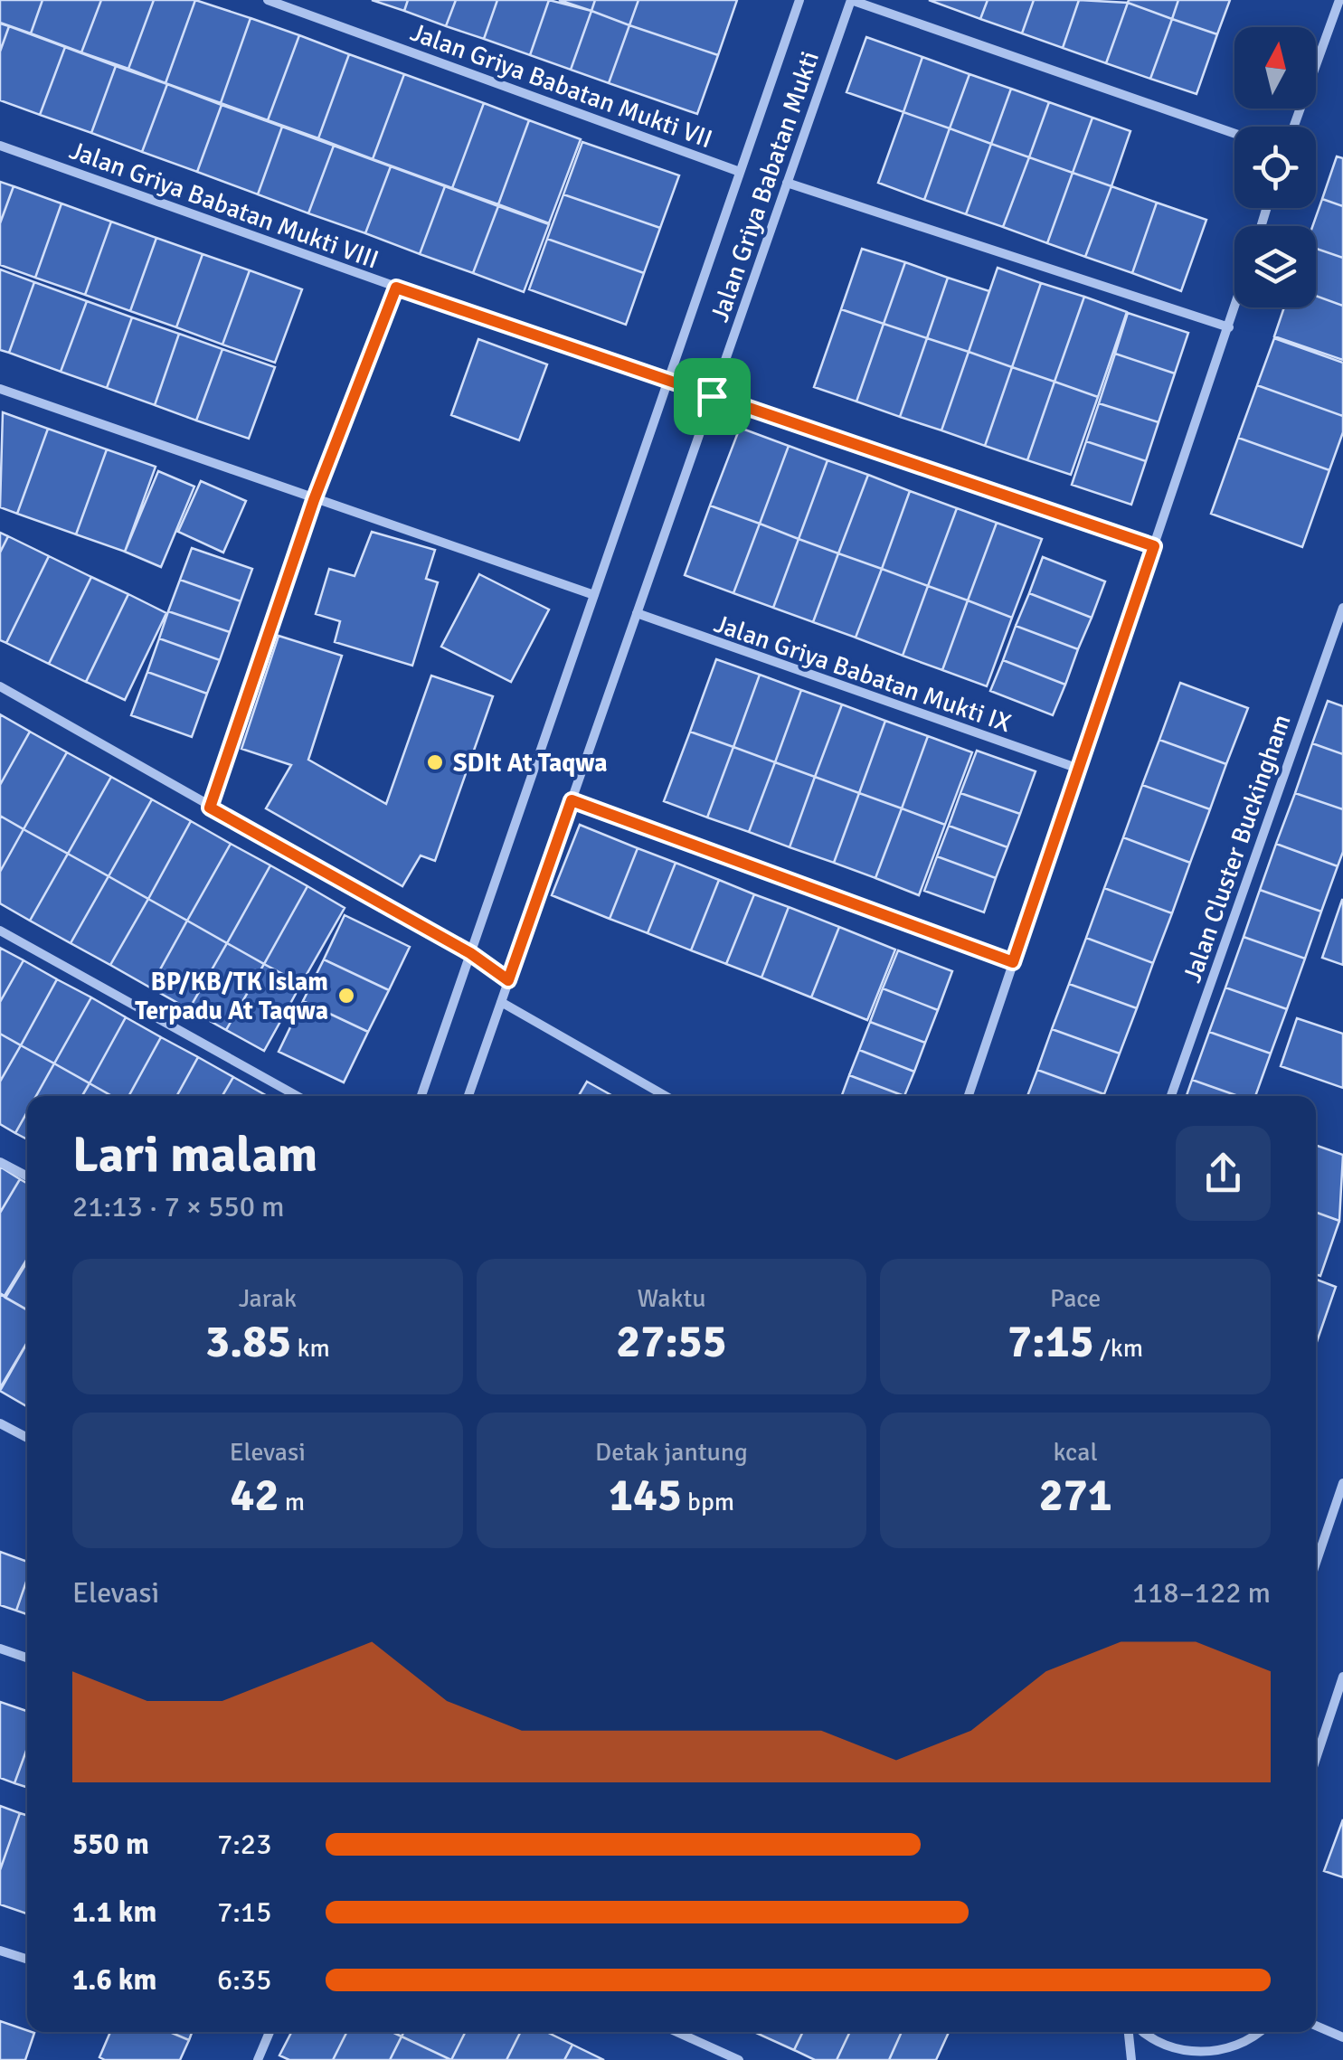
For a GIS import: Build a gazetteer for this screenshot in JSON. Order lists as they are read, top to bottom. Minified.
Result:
{"streets":{"street":["Jalan Griya Babatan Mukti VII","Jalan Griya Babatan Mukti","Jalan Griya Babatan Mukti VIII","Jalan Griya Babatan Mukti IX","Jalan Cluster Buckingham"]},"crossings":[["Jalan Griya Babatan Mukti VII","Jalan Griya Babatan Mukti"],["Jalan Griya Babatan Mukti","Jalan Griya Babatan Mukti VIII"],["Jalan Griya Babatan Mukti","Jalan Griya Babatan Mukti IX"]],"places":["SDIt At Taqwa","BP/KB/TK Islam Terpadu At Taqwa"],"north":"top","page":{"heading":["Lari malam","21:13 · 7 × 550 m"],"stats":[["Jarak","3.85 km"],["Waktu","27:55"],["Pace","7:15 /km"],["Elevasi","42 m"],["Detak jantung","145 bpm"],["kcal","271"]],"chart":["Elevasi","118–122 m"],"list":[{"name":"550 m","note":"7:23"},{"name":"1.1 km","note":"7:15"},{"name":"1.6 km","note":"6:35"}]}}
